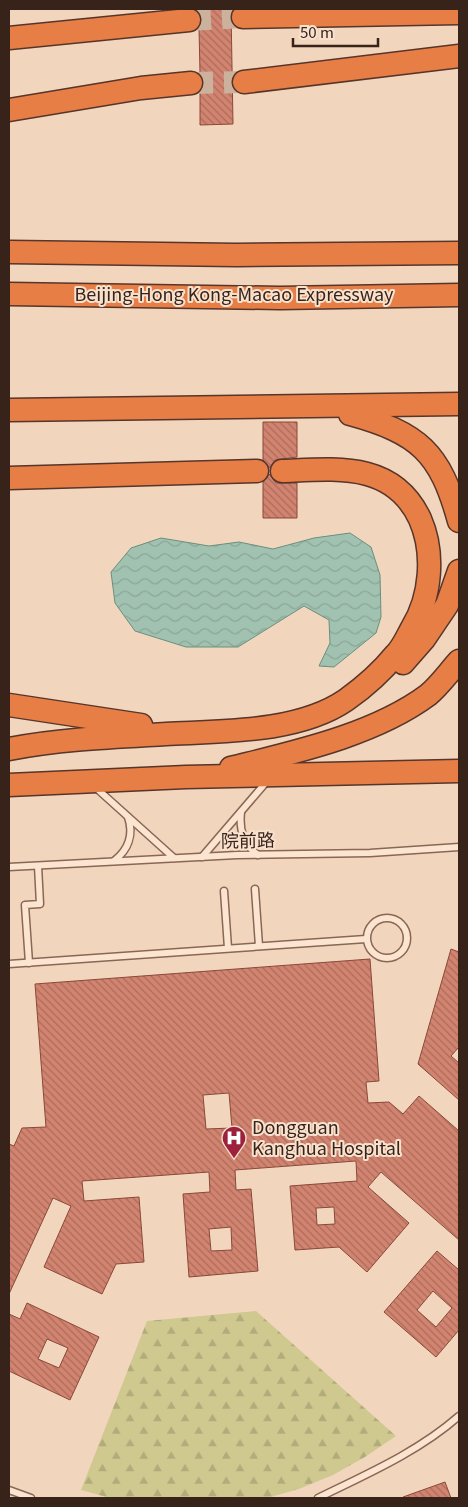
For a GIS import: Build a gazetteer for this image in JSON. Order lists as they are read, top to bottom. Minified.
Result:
{"streets":{"highway":["Beijing-Hong Kong-Macao Expressway"],"lane":["院前路"]},"places":{"hospital":["Dongguan Kanghua Hospital"]},"scale_bar":"50 m"}
